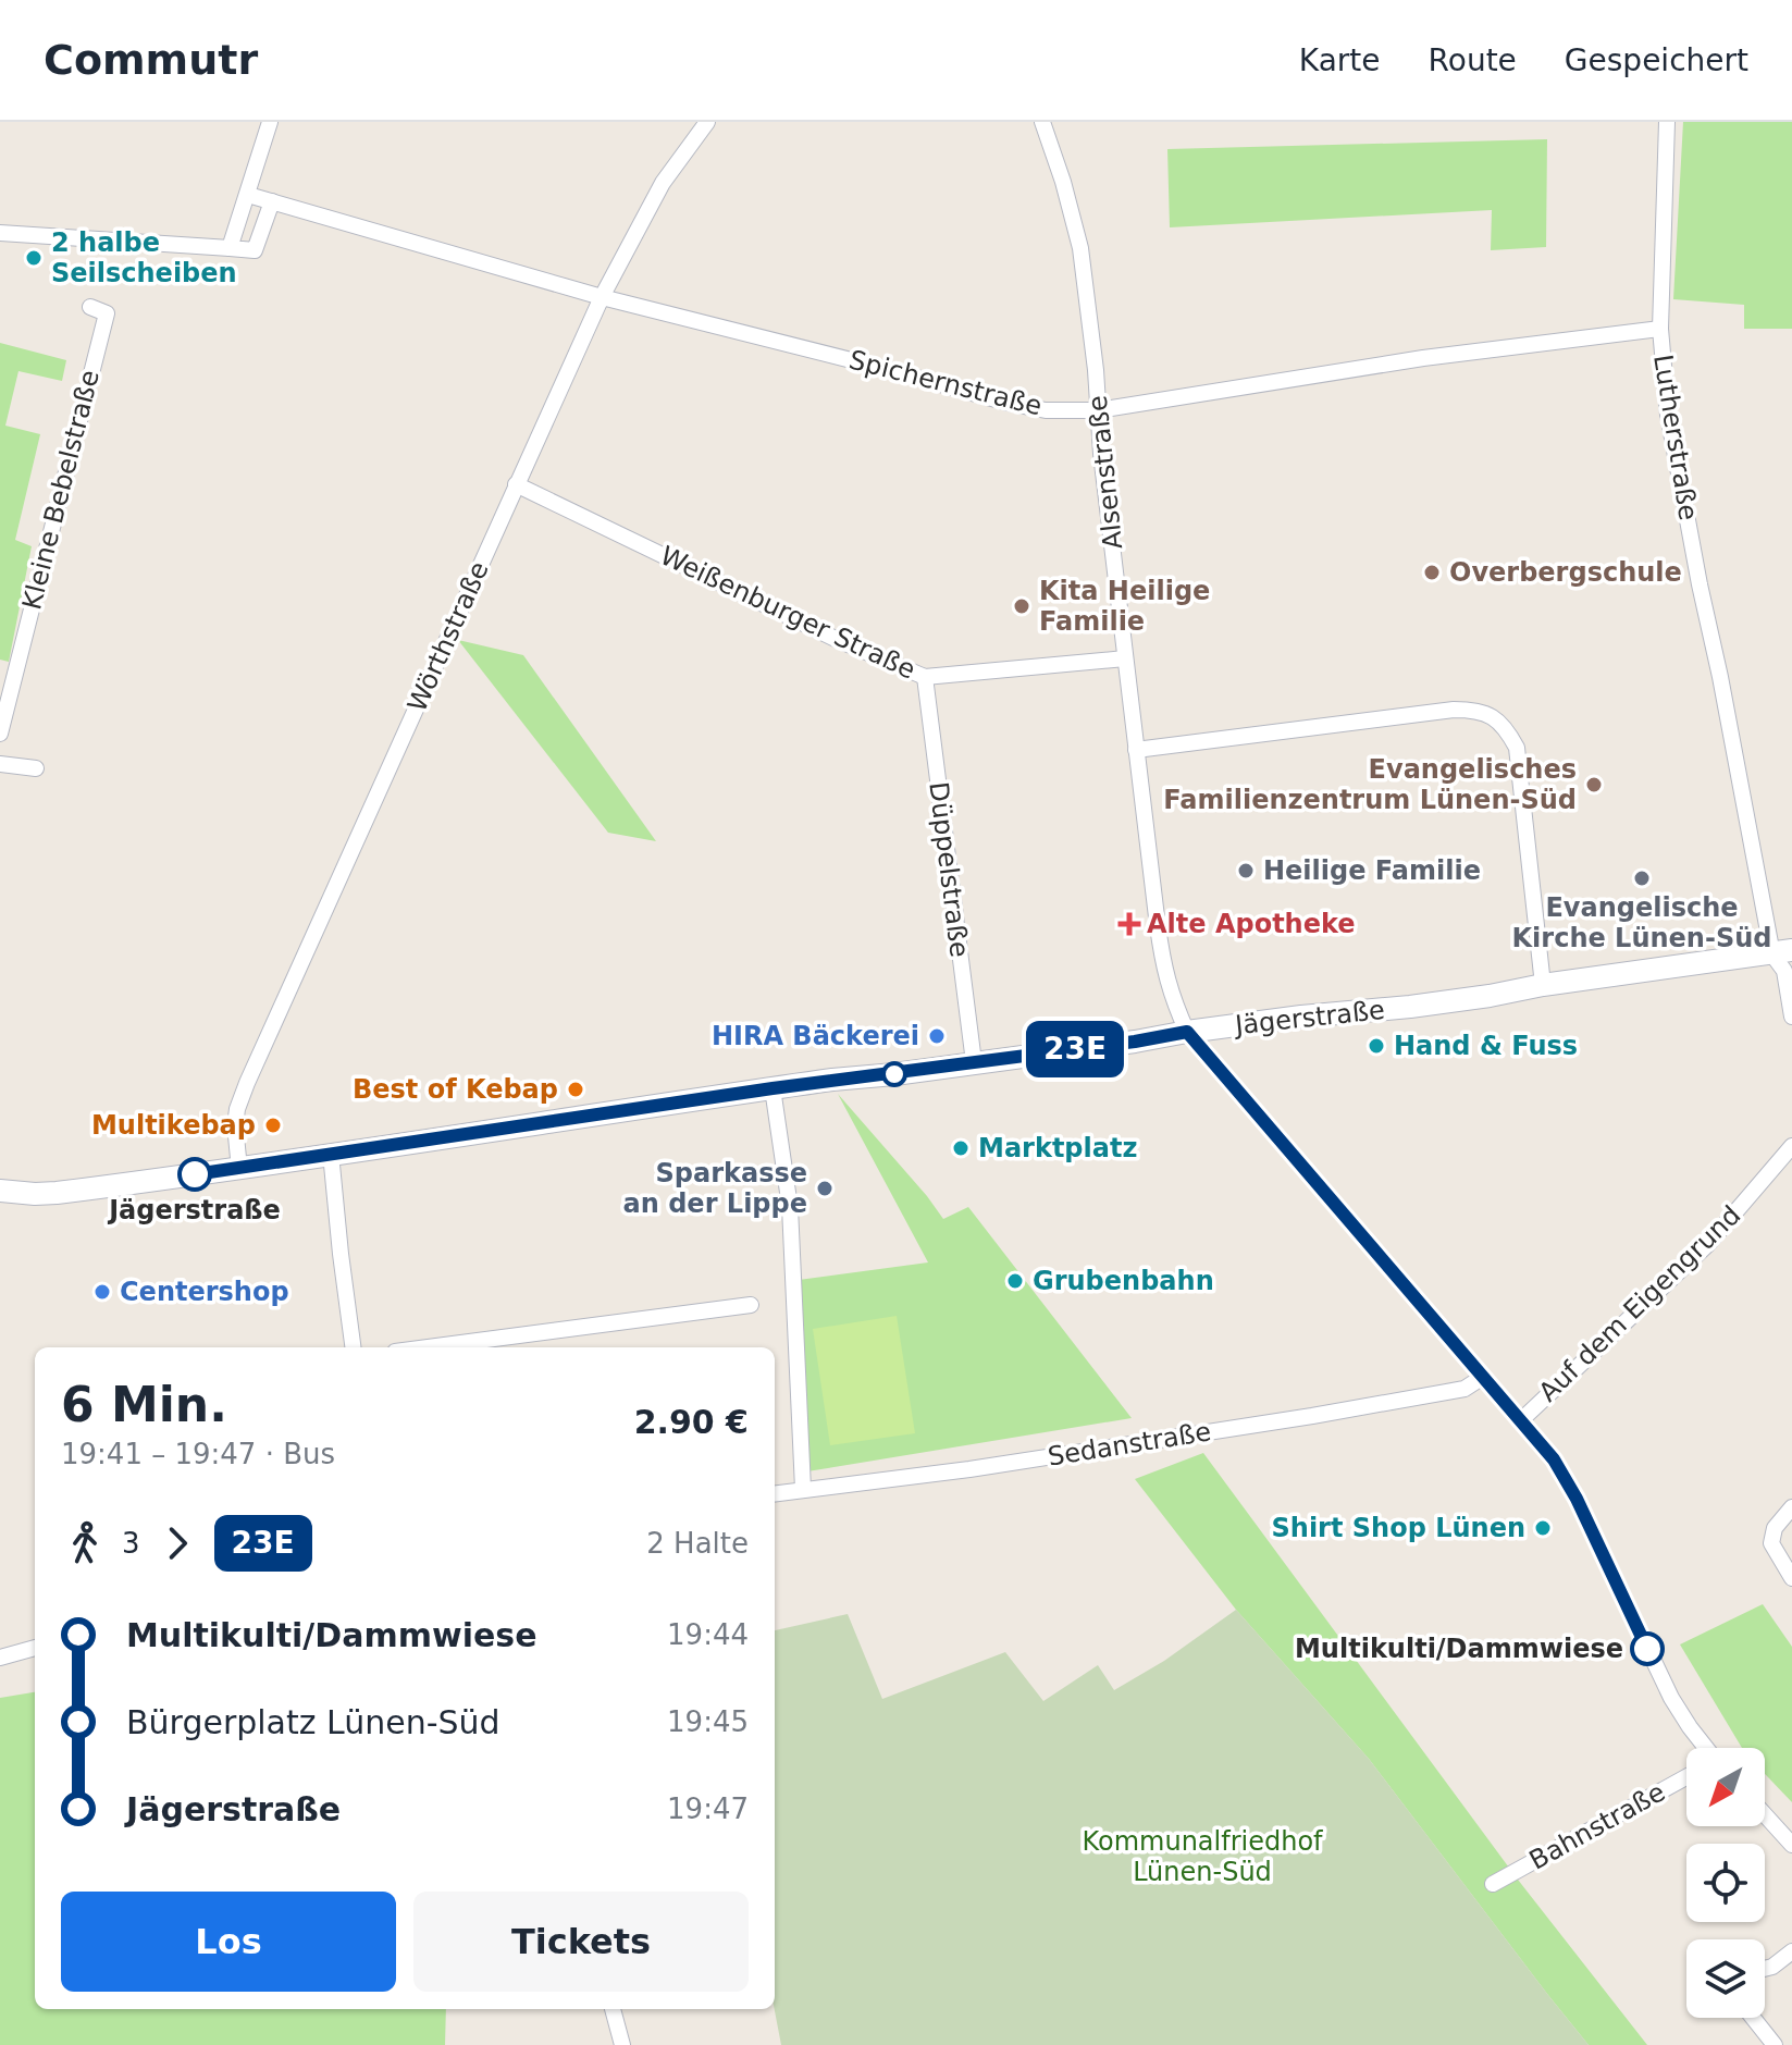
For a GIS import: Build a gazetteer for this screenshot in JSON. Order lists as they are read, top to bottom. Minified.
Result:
{"streets":{"street":["Spichernstraße","Lutherstraße","Alsenstraße","Kleine Bebelstraße","Weißenburger Straße","Wörthstraße","Düppelstraße","Jägerstraße","Auf dem Eigengrund","Sedanstraße","Bahnstraße"]},"crossings":[["Spichernstraße","Lutherstraße"],["Spichernstraße","Alsenstraße"],["Spichernstraße","Wörthstraße"],["Lutherstraße","Jägerstraße"],["Alsenstraße","Weißenburger Straße"],["Alsenstraße","Jägerstraße"],["Alsenstraße","Bahnstraße"],["Weißenburger Straße","Wörthstraße"],["Weißenburger Straße","Düppelstraße"],["Wörthstraße","Jägerstraße"],["Düppelstraße","Jägerstraße"],["Jägerstraße","Bahnstraße"],["Auf dem Eigengrund","Bahnstraße"],["Sedanstraße","Bahnstraße"]],"parks":["Kommunalfriedhof Lünen-Süd"],"places":{"other":["2 halbe Seilscheiben","Overbergschule","Kita Heilige Familie","Evangelisches Familienzentrum Lünen-Süd","Heilige Familie","Evangelische Kirche Lünen-Süd","HIRA Bäckerei","Hand & Fuss","Best of Kebap","Multikebap","Marktplatz","Jägerstraße","Sparkasse an der Lippe","Grubenbahn","Centershop","Shirt Shop Lünen","Multikulti/Dammwiese"],"health":["Alte Apotheke"]},"lines":["bus line 23E"],"north":"bottom left","page":{"header":"Commutr","nav":["Karte","Route","Gespeichert"],"on_map":"23E","heading":["6 Min.","19:41 – 19:47 · Bus","2.90 €"],"legs":["3","23E","2 Halte"],"list":[{"name":"Multikulti/Dammwiese","value":"19:44"},{"name":"Bürgerplatz Lünen-Süd","value":"19:45"},{"name":"Jägerstraße","value":"19:47"}],"buttons":["Los","Tickets"]}}
